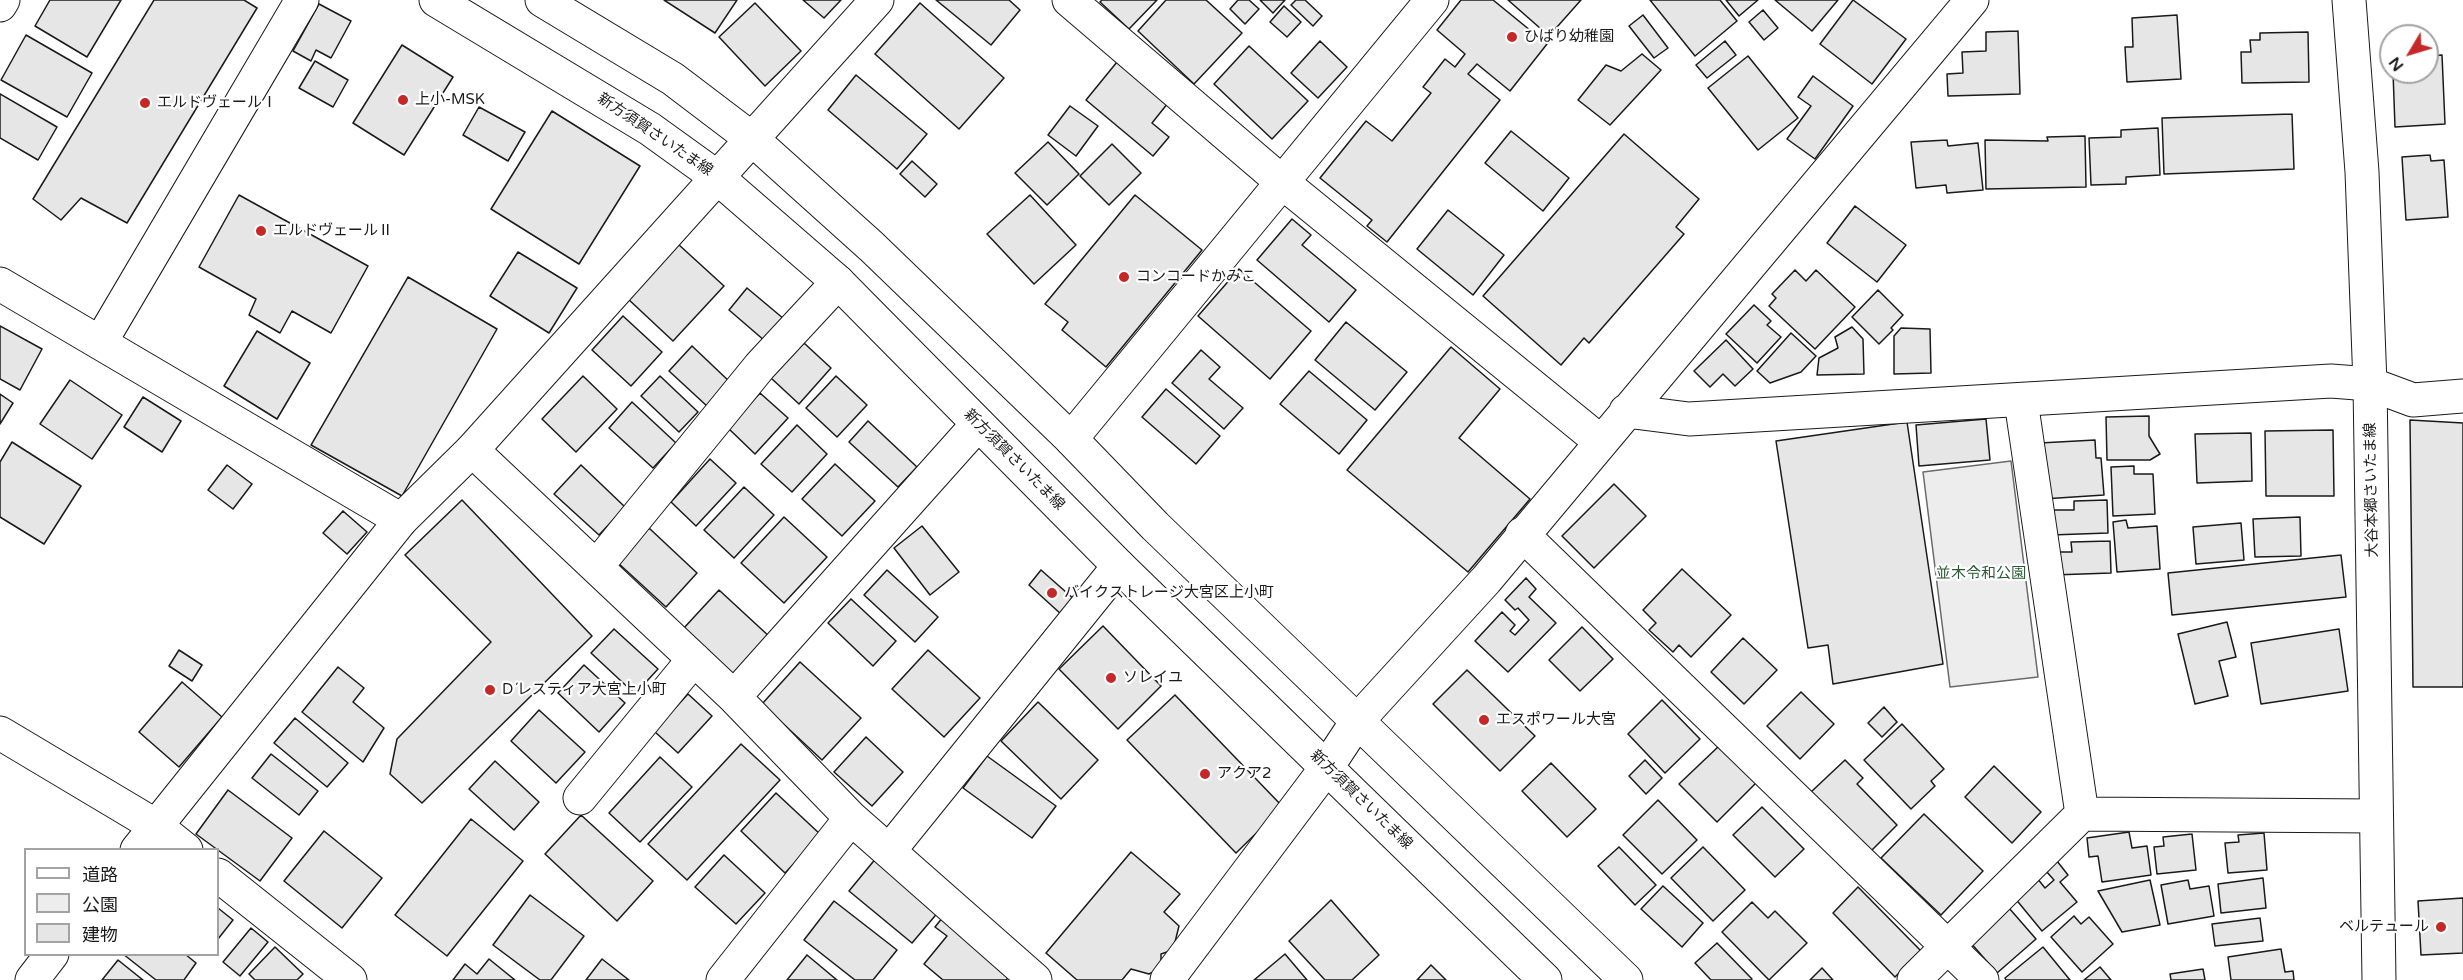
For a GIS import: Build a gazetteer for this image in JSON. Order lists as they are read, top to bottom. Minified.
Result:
{"streets":{"street":["新方須賀さいたま線","大谷本郷さいたま線"]},"parks":["並木令和公園"],"places":["ひばり幼稚園","上小-MSK","エルドヴェールⅠ","エルドヴェールⅡ","コンコードかみこ","バイクストレージ大宮区上小町","ソレイユ","D´レスティア大宮上小町","エスポワール大宮","アクア2","ベルテュール"],"legend":["道路","公園","建物"],"north":"bottom left"}
